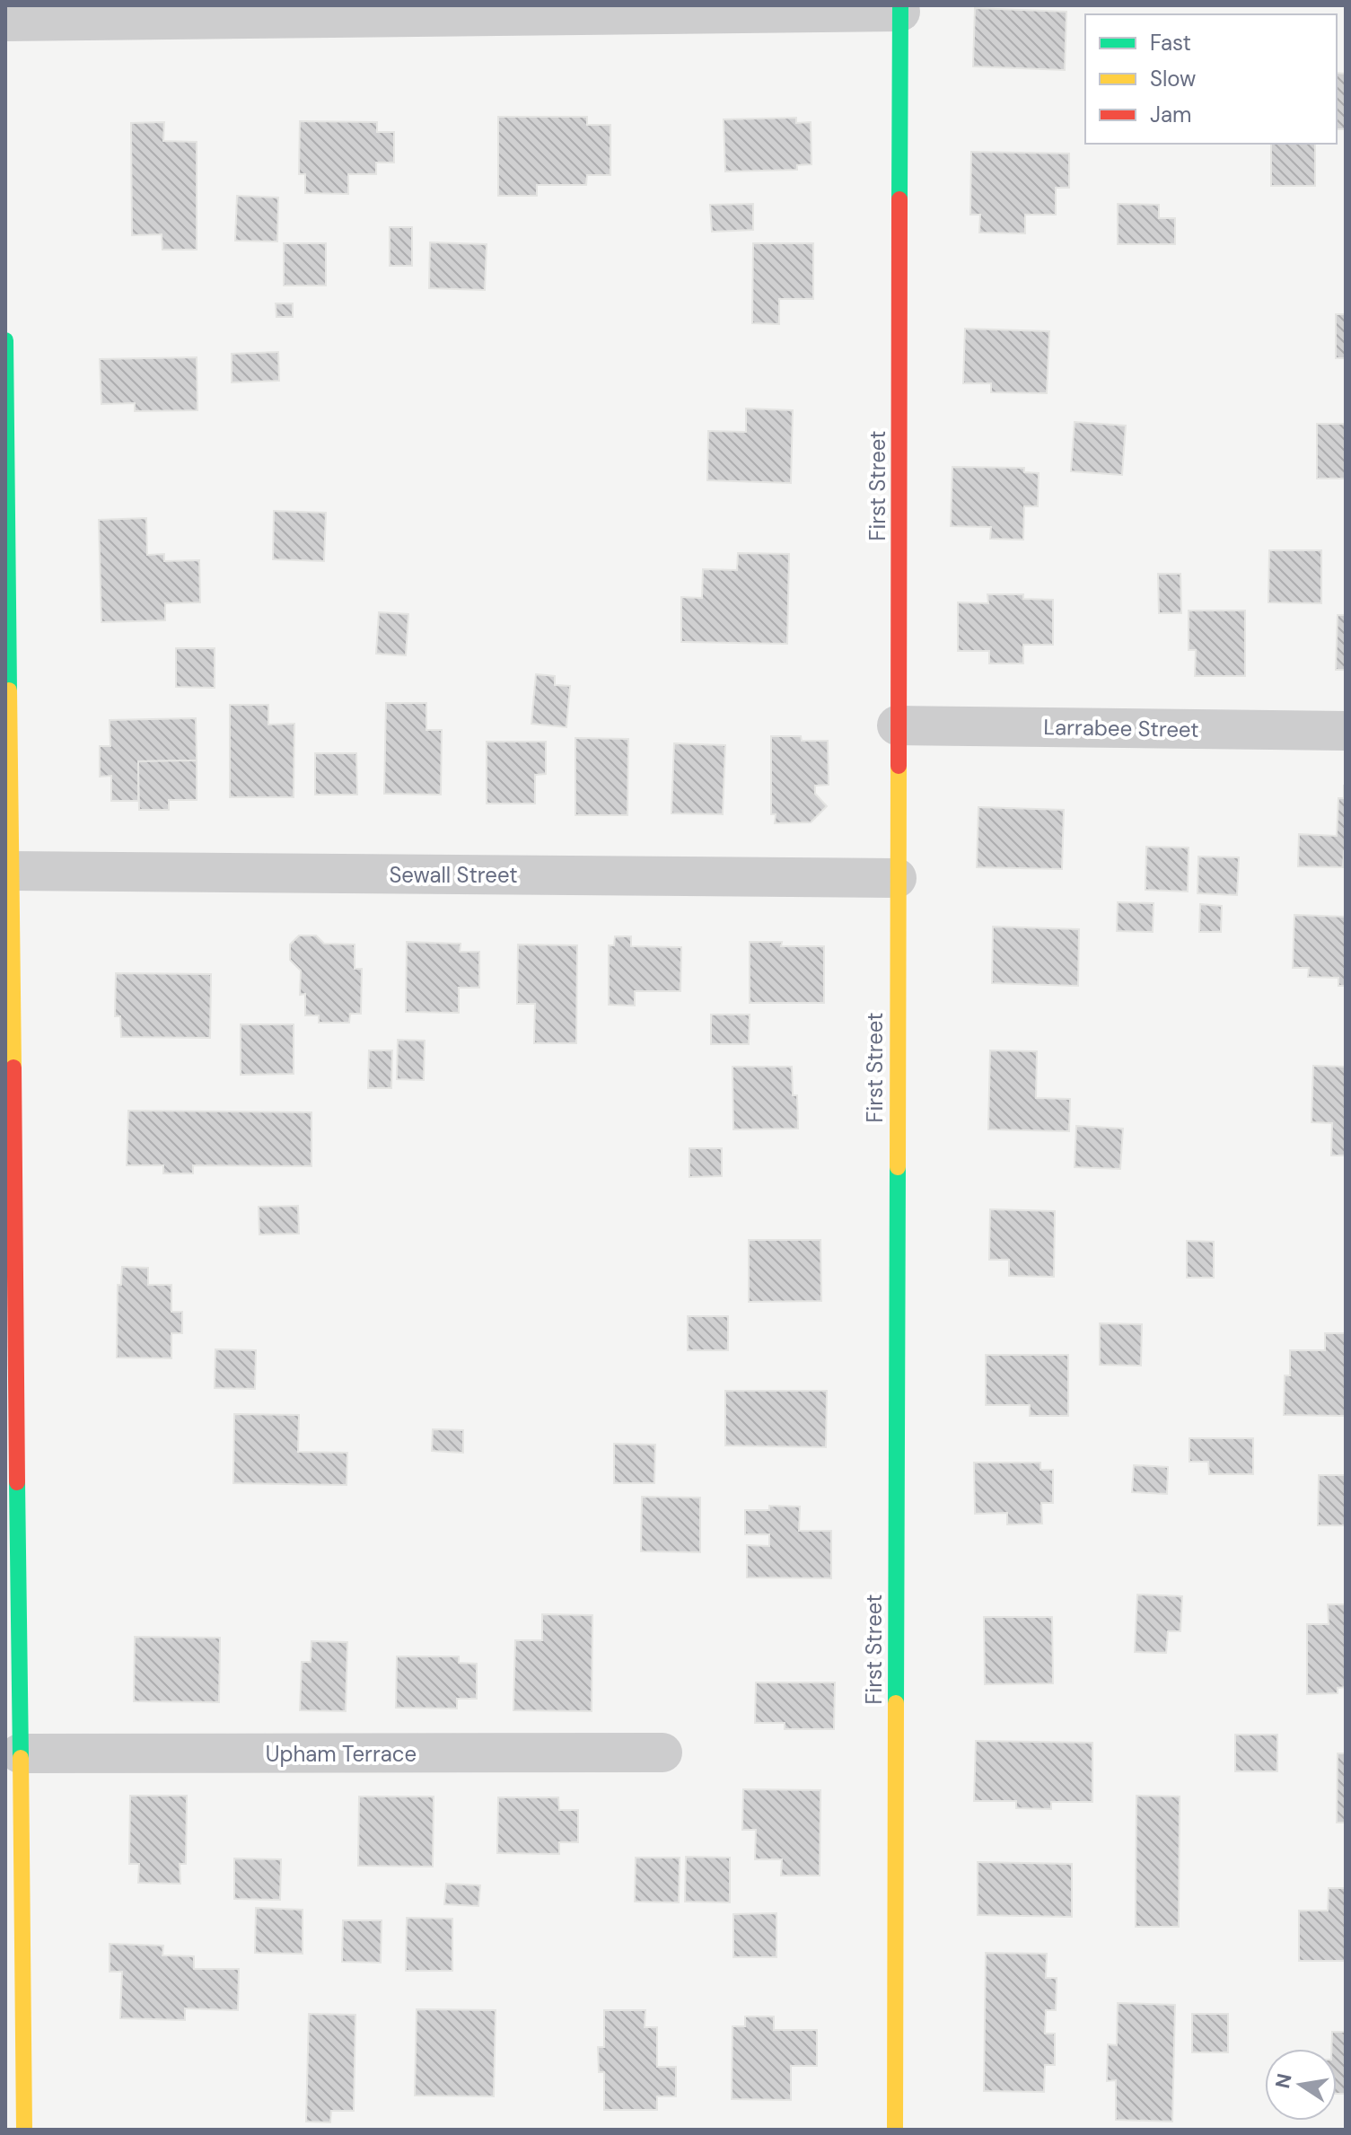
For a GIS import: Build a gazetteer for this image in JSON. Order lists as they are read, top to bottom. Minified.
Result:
{"streets":{"street":["First Street","Larrabee Street","Sewall Street","Upham Terrace"]},"crossings":[["First Street","Larrabee Street"],["First Street","Sewall Street"]],"legend":["Fast","Slow","Jam"],"north":"left"}
